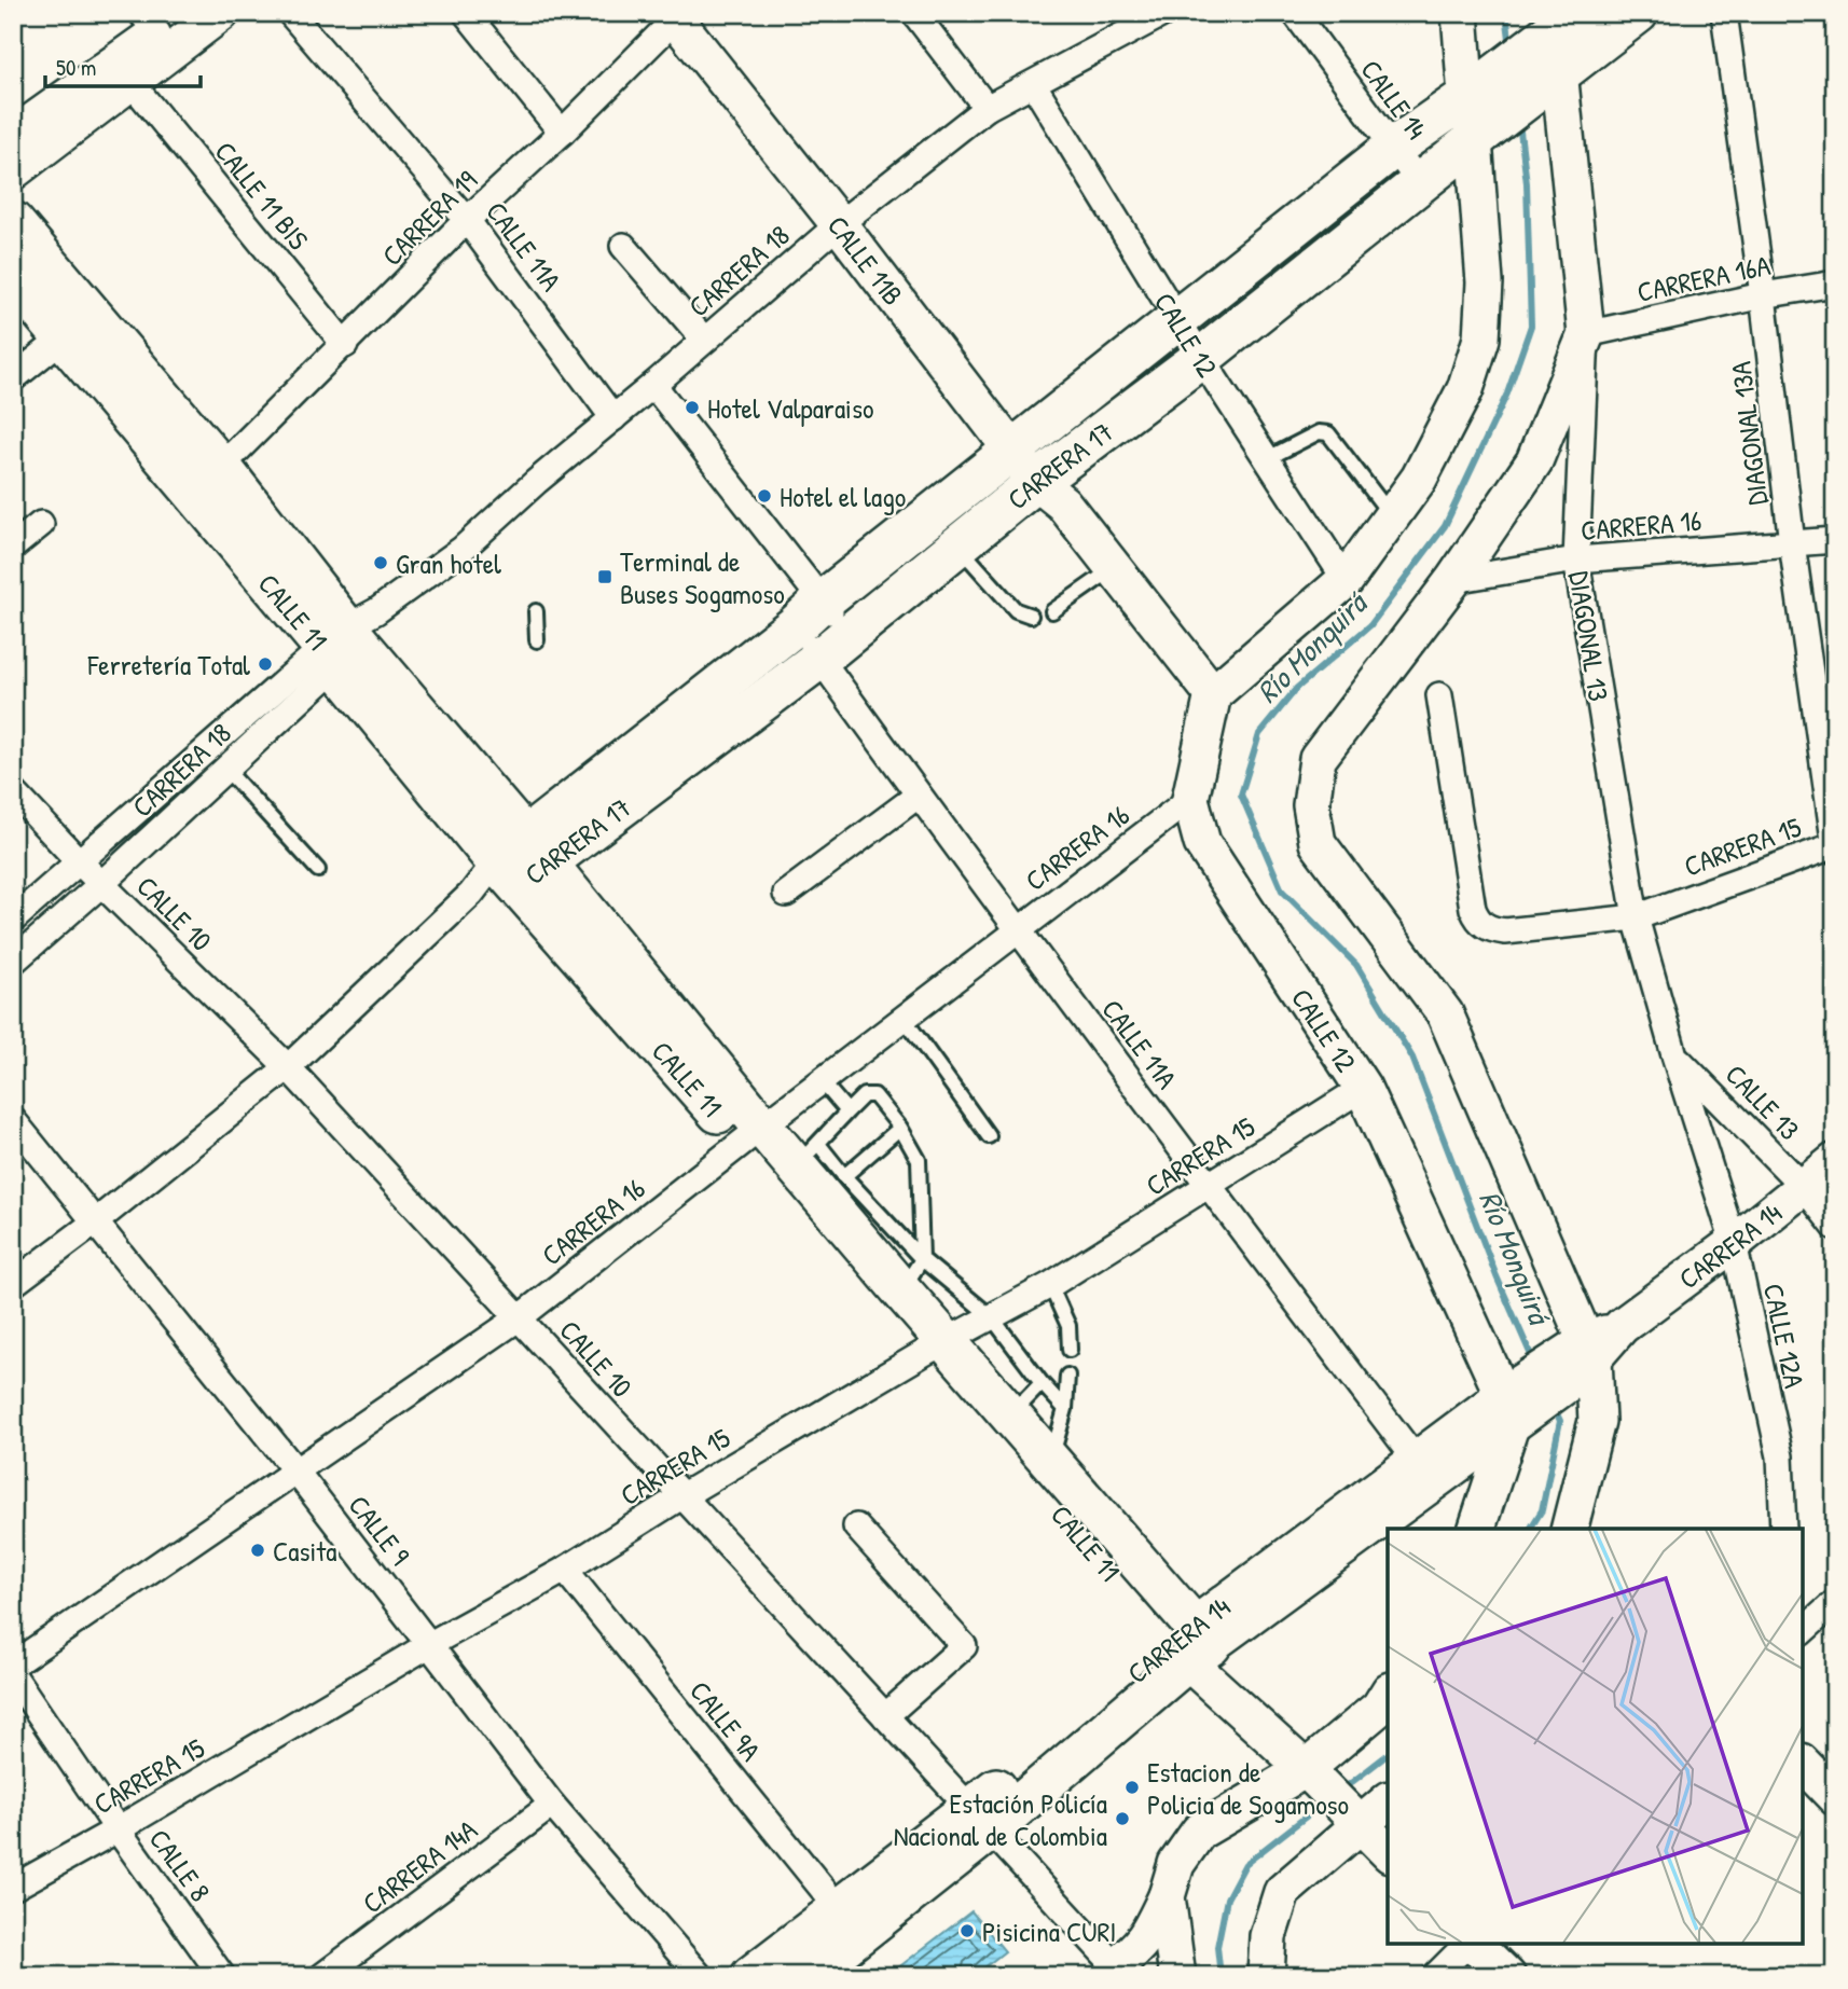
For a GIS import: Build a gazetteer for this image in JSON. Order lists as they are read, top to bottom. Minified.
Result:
{"streets":{"main road":["CARRERA 17","CALLE 11","CARRERA 14"],"street":["CALLE 14","CALLE 11 BIS","CARRERA 19","CALLE 11A","CALLE 11B","CARRERA 18","CARRERA 16A","CALLE 12","DIAGONAL 13A","CARRERA 16","DIAGONAL 13","CARRERA 15","CALLE 10","CALLE 13","CALLE 12A","CALLE 9","CALLE 9A","CALLE 8","CARRERA 14A"]},"crossings":[["CALLE 14","CARRERA 17"],["CALLE 11 BIS","CARRERA 19"],["CARRERA 19","CALLE 11A"],["CARRERA 19","CALLE 11B"],["CARRERA 19","CALLE 11"],["CALLE 11A","CARRERA 18"],["CALLE 11A","CARRERA 17"],["CALLE 11A","CARRERA 16"],["CALLE 11A","CARRERA 15"],["CALLE 11A","CARRERA 14"],["CALLE 11B","CARRERA 18"],["CALLE 11B","CALLE 12"],["CALLE 11B","CARRERA 17"],["CARRERA 18","CALLE 12"],["CARRERA 18","CALLE 11"],["CARRERA 18","CALLE 10"],["CARRERA 16A","DIAGONAL 13A"],["CARRERA 16A","DIAGONAL 13"],["CALLE 12","CARRERA 17"],["CALLE 12","CARRERA 16"],["CALLE 12","CARRERA 15"],["CALLE 12","CARRERA 14"],["DIAGONAL 13A","CARRERA 16"],["DIAGONAL 13A","CARRERA 15"],["CARRERA 17","CALLE 11"],["CARRERA 17","DIAGONAL 13"],["CARRERA 17","CALLE 10"],["CARRERA 17","CALLE 9"],["CARRERA 16","CALLE 11"],["CARRERA 16","DIAGONAL 13"],["CARRERA 16","CALLE 10"],["CARRERA 16","CALLE 9"],["CALLE 11","CARRERA 15"],["CALLE 11","CARRERA 14"],["DIAGONAL 13","CARRERA 15"],["DIAGONAL 13","CALLE 13"],["DIAGONAL 13","CARRERA 14"],["DIAGONAL 13","CALLE 12A"],["CARRERA 15","CALLE 10"],["CARRERA 15","CALLE 9"],["CARRERA 15","CALLE 9A"],["CARRERA 15","CALLE 8"],["CALLE 10","CARRERA 14"],["CALLE 13","CARRERA 14"],["CARRERA 14","CALLE 12A"],["CARRERA 14","CALLE 9A"],["CALLE 9","CARRERA 14A"]],"water":["Río Monquirá"],"places":{"other":["Hotel Valparaiso","Hotel el lago","Gran hotel","Ferretería Total","Casita","Estacion de Policia de Sogamoso","Estación Policía Nacional de Colombia","Pisicina CURI"],"transit":["Terminal de Buses Sogamoso"]},"scale_bar":"50 m"}
